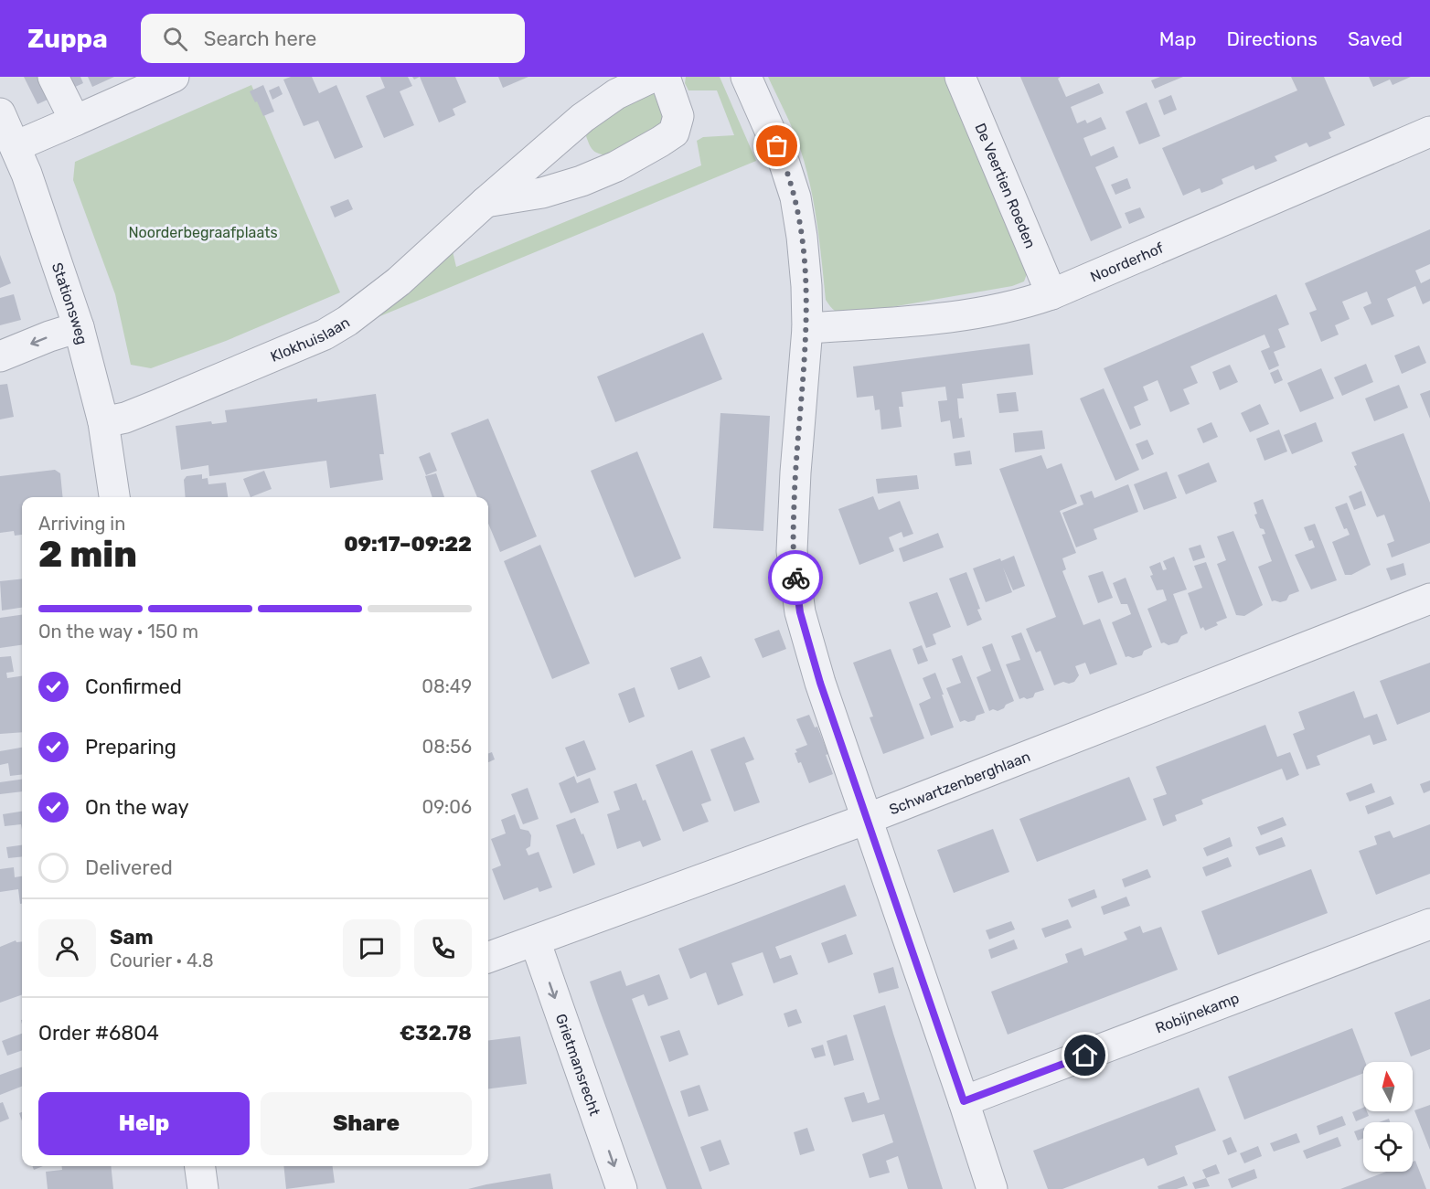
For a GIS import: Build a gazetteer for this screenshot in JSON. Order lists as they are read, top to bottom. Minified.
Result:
{"streets":{"street":["De Veertien Roeden","Noorderhof","Stationsweg","Klokhuislaan","Schwartzenberghlaan","Robijnekamp","Grietmansrecht"]},"crossings":[["De Veertien Roeden","Noorderhof"],["Stationsweg","Klokhuislaan"],["Schwartzenberghlaan","Grietmansrecht"]],"one_way":["Grietmansrecht"],"parks":["Noorderbegraafplaats"],"north":"top","page":{"header":"Zuppa","search":"Search here","nav":["Map","Directions","Saved"],"heading":["2 min","Arriving in","09:17–09:22"],"panel":["Sam","Courier · 4.8","Order #6804","€32.78"],"bar":"On the way · 150 m","list":[["Confirmed","08:49"],["Preparing","08:56"],["On the way","09:06"],"Delivered"],"buttons":["Help","Share"]}}
